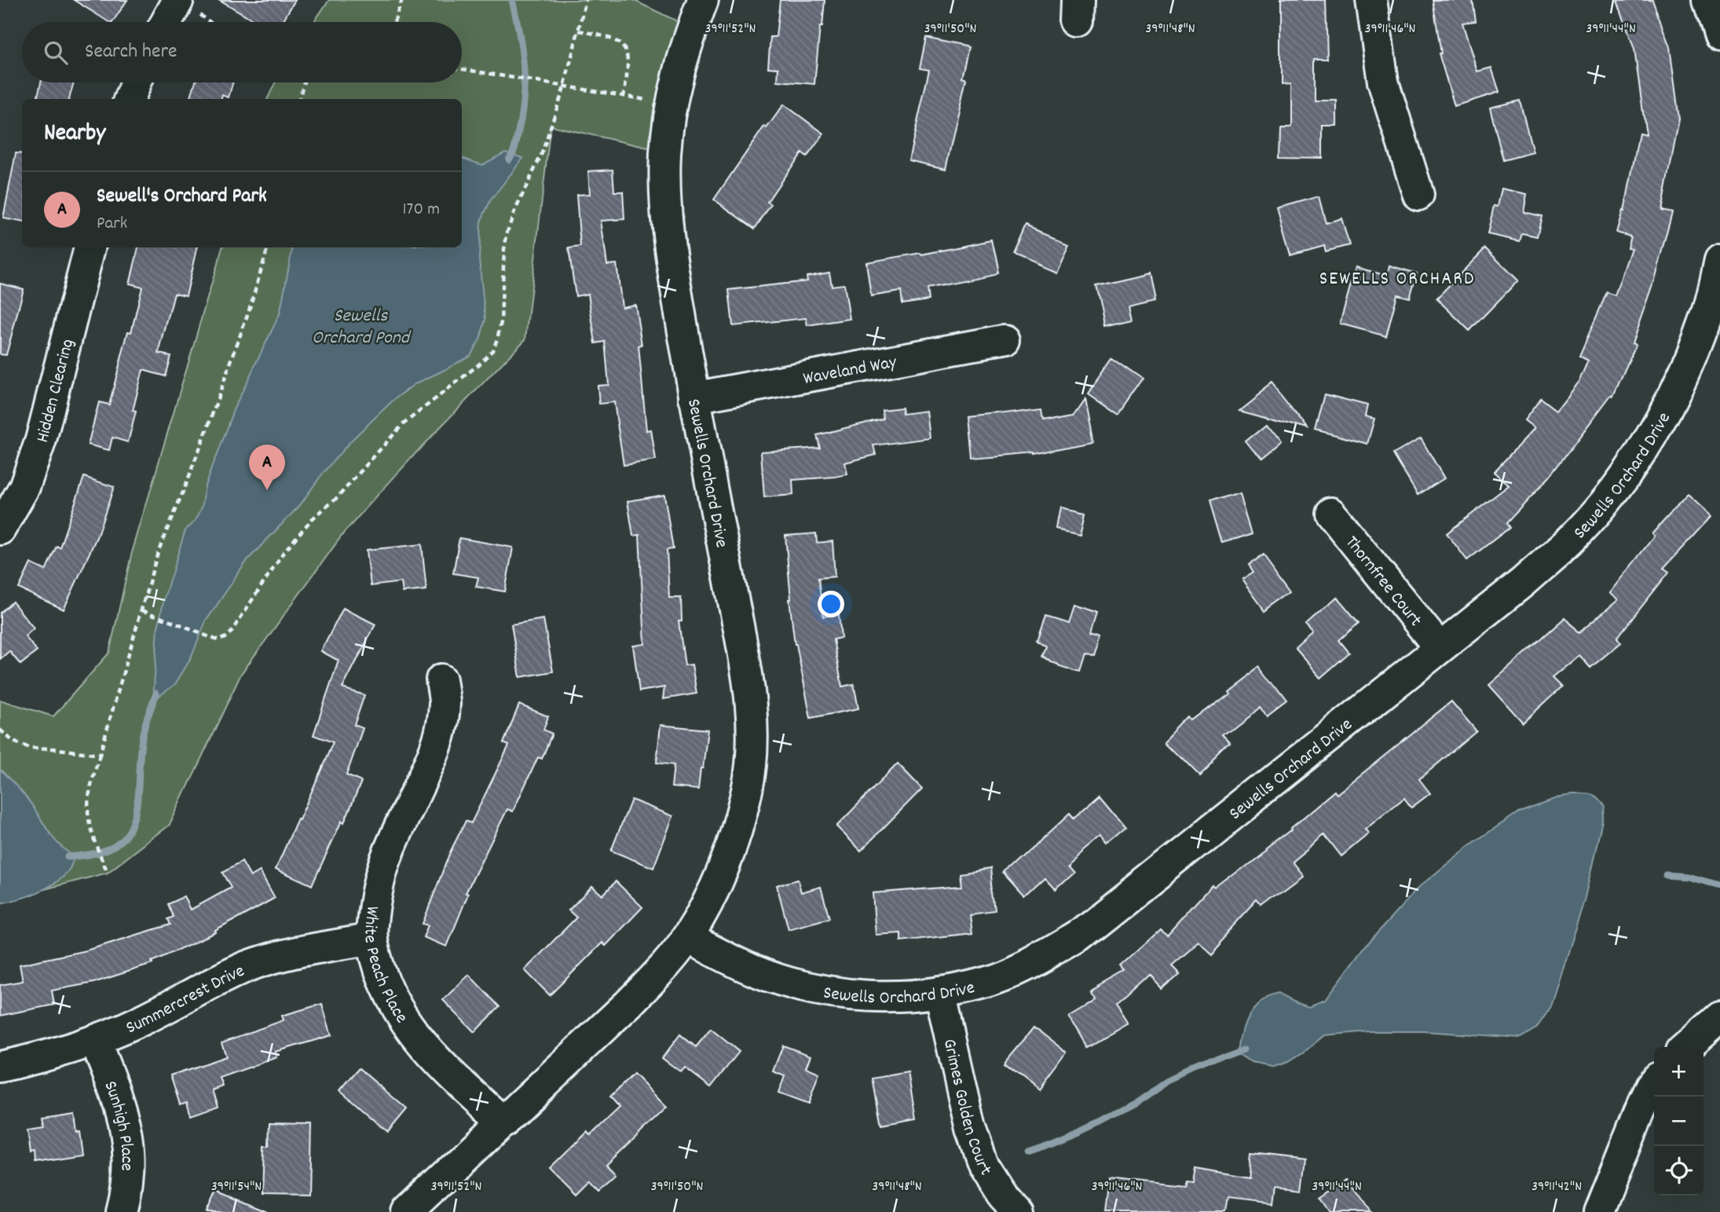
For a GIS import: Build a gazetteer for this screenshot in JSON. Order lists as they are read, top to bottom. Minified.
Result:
{"streets":{"street":["Waveland Way","Hidden Clearing","Sewells Orchard Drive","Thornfree Court","White Peach Place","Summercrest Drive","Grimes Golden Court","Sunhigh Place"]},"crossings":[["Waveland Way","Sewells Orchard Drive"],["Sewells Orchard Drive","Thornfree Court"],["Sewells Orchard Drive","White Peach Place"],["Sewells Orchard Drive","Grimes Golden Court"],["White Peach Place","Summercrest Drive"],["Summercrest Drive","Sunhigh Place"]],"districts":["SEWELLS ORCHARD"],"water":["Sewells Orchard Pond"],"page":{"search":"Search here","heading":"Nearby","list":[{"mark":"A","name":"Sewell's Orchard Park","note":"Park","value":"170 m"}],"pins":"A","map_buttons":["+","−"]},"coordinates":["39°11'52\"N","39°11'50\"N","39°11'48\"N","39°11'46\"N","39°11'44\"N","39°11'54\"N","39°11'42\"N"]}
